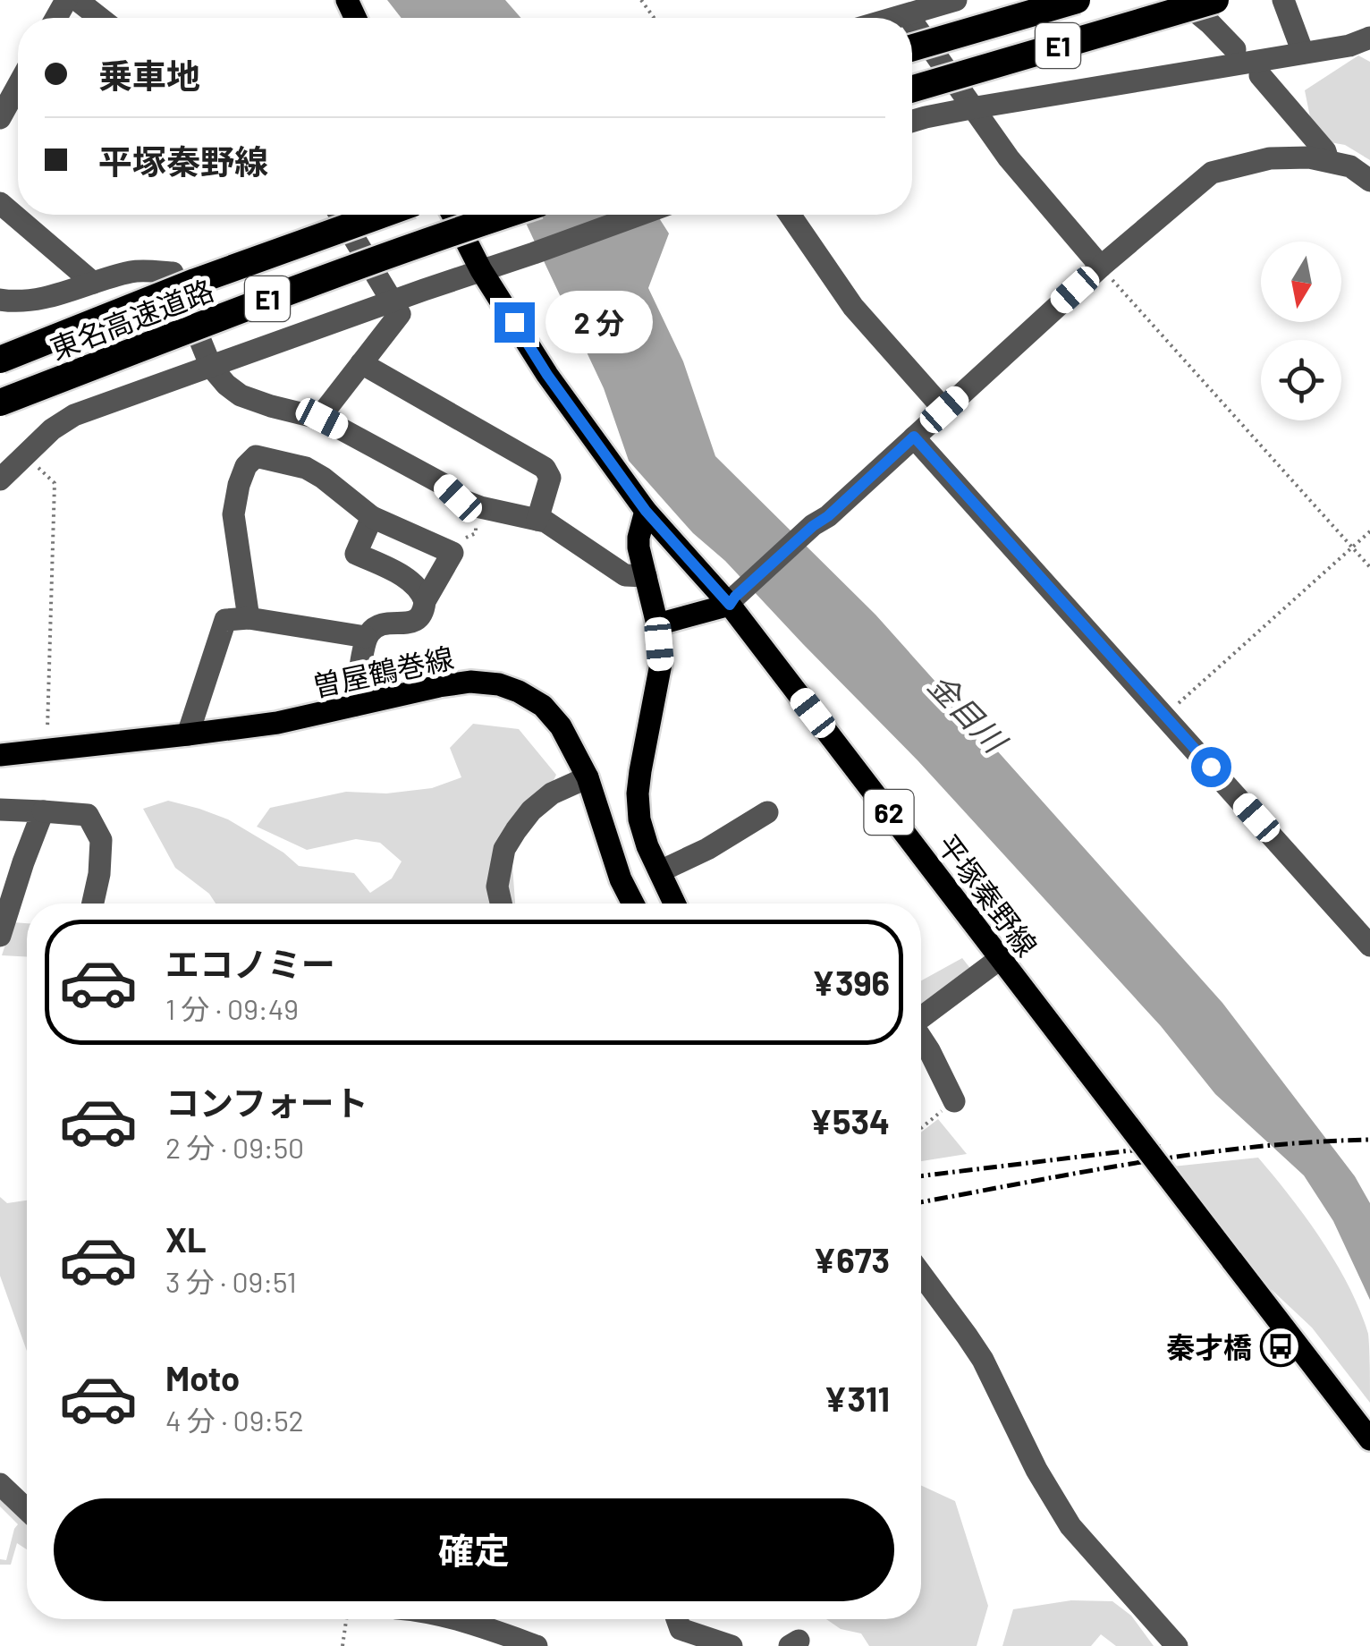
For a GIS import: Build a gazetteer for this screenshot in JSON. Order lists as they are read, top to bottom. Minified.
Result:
{"streets":{"highway":["E1","東名高速道路"],"main road":["曽屋鶴巻線","62","平塚秦野線"]},"water":["金目川"],"places":{"bus stop":["秦才橋"]},"north":"bottom","page":{"banner":["乗車地","平塚秦野線"],"bubble":"2 分","list":[{"name":"エコノミー","note":"1 分 · 09:49","value":"¥396"},{"name":"コンフォート","note":"2 分 · 09:50","value":"¥534"},{"name":"XL","note":"3 分 · 09:51","value":"¥673"},{"name":"Moto","note":"4 分 · 09:52","value":"¥311"}],"buttons":"確定"}}
